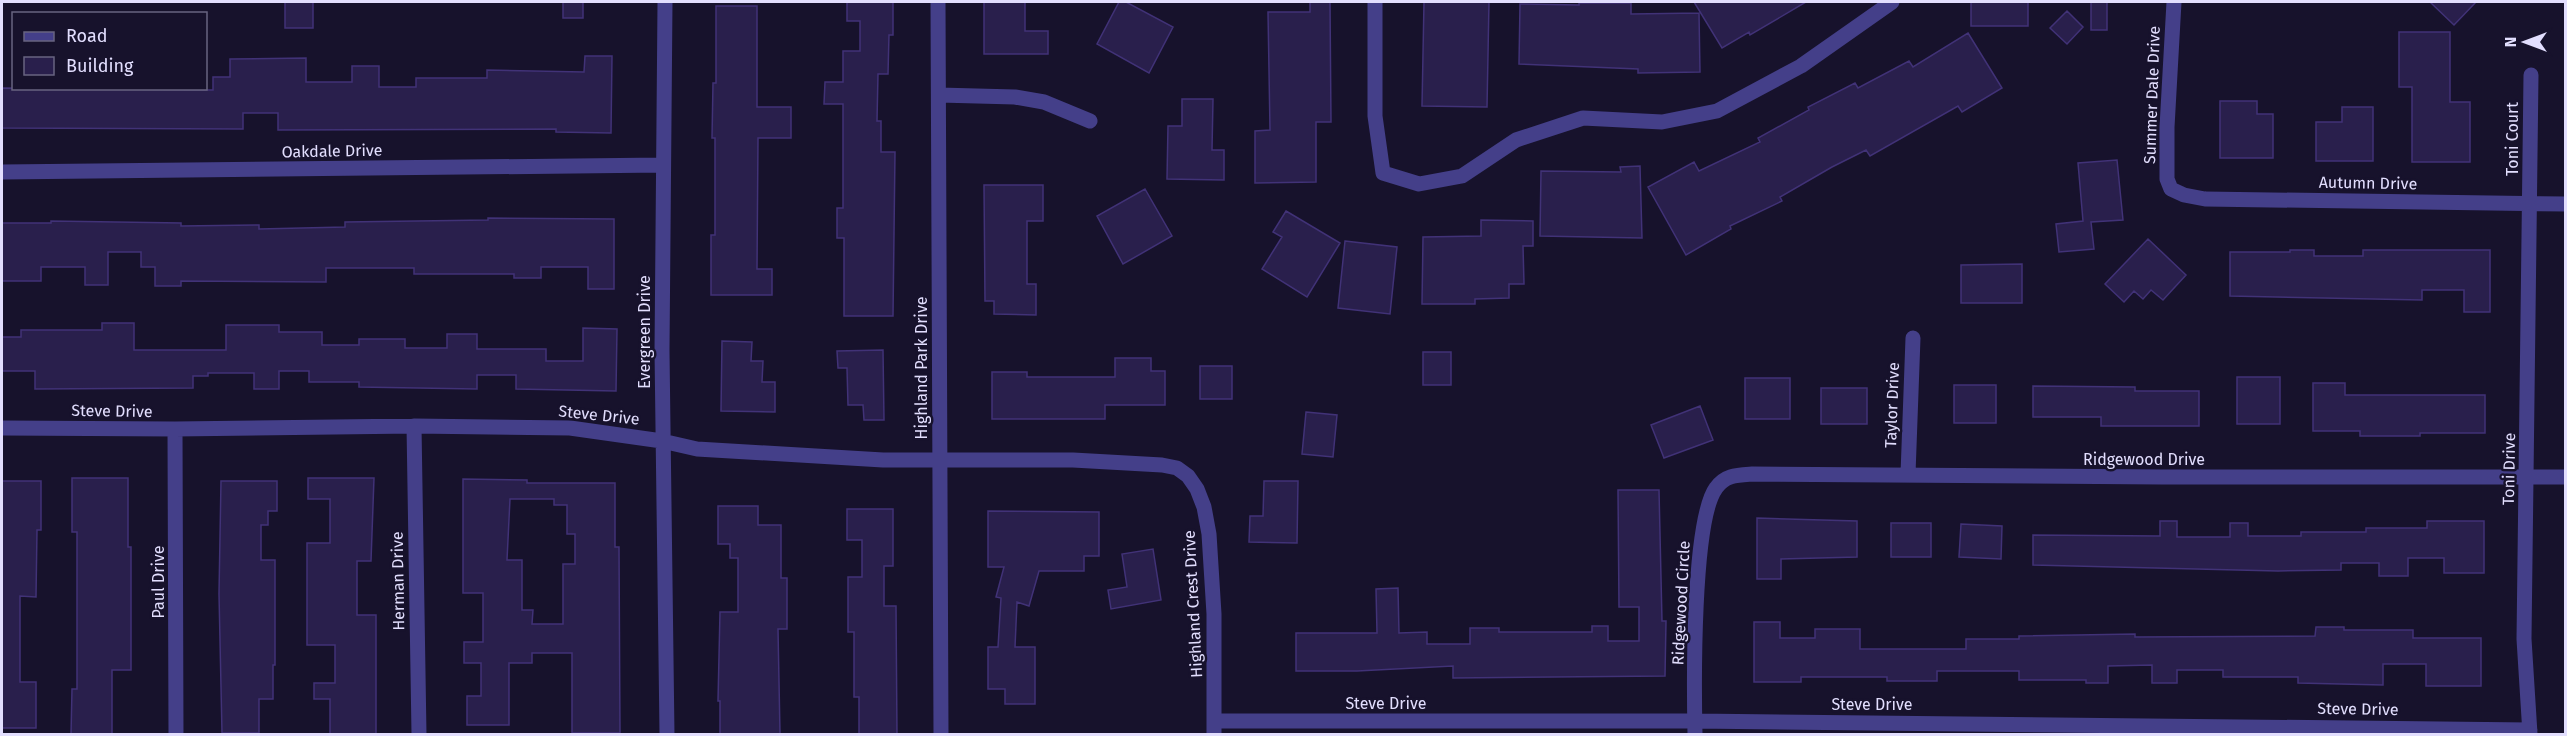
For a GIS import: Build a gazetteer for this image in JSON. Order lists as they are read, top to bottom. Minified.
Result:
{"streets":{"street":["Summer Dale Drive","Toni Court","Oakdale Drive","Autumn Drive","Evergreen Drive","Highland Park Drive","Taylor Drive","Steve Drive","Ridgewood Drive","Toni Drive","Herman Drive","Paul Drive","Ridgewood Circle","Highland Crest Drive"]},"crossings":[["Summer Dale Drive","Autumn Drive"],["Toni Court","Autumn Drive"],["Toni Court","Toni Drive"],["Oakdale Drive","Evergreen Drive"],["Autumn Drive","Toni Drive"],["Evergreen Drive","Steve Drive"],["Highland Park Drive","Steve Drive"],["Taylor Drive","Ridgewood Drive"],["Steve Drive","Toni Drive"],["Steve Drive","Herman Drive"],["Steve Drive","Paul Drive"],["Steve Drive","Ridgewood Circle"],["Steve Drive","Highland Crest Drive"],["Ridgewood Drive","Toni Drive"],["Ridgewood Drive","Ridgewood Circle"]],"legend":["Road","Building"],"north":"left"}
